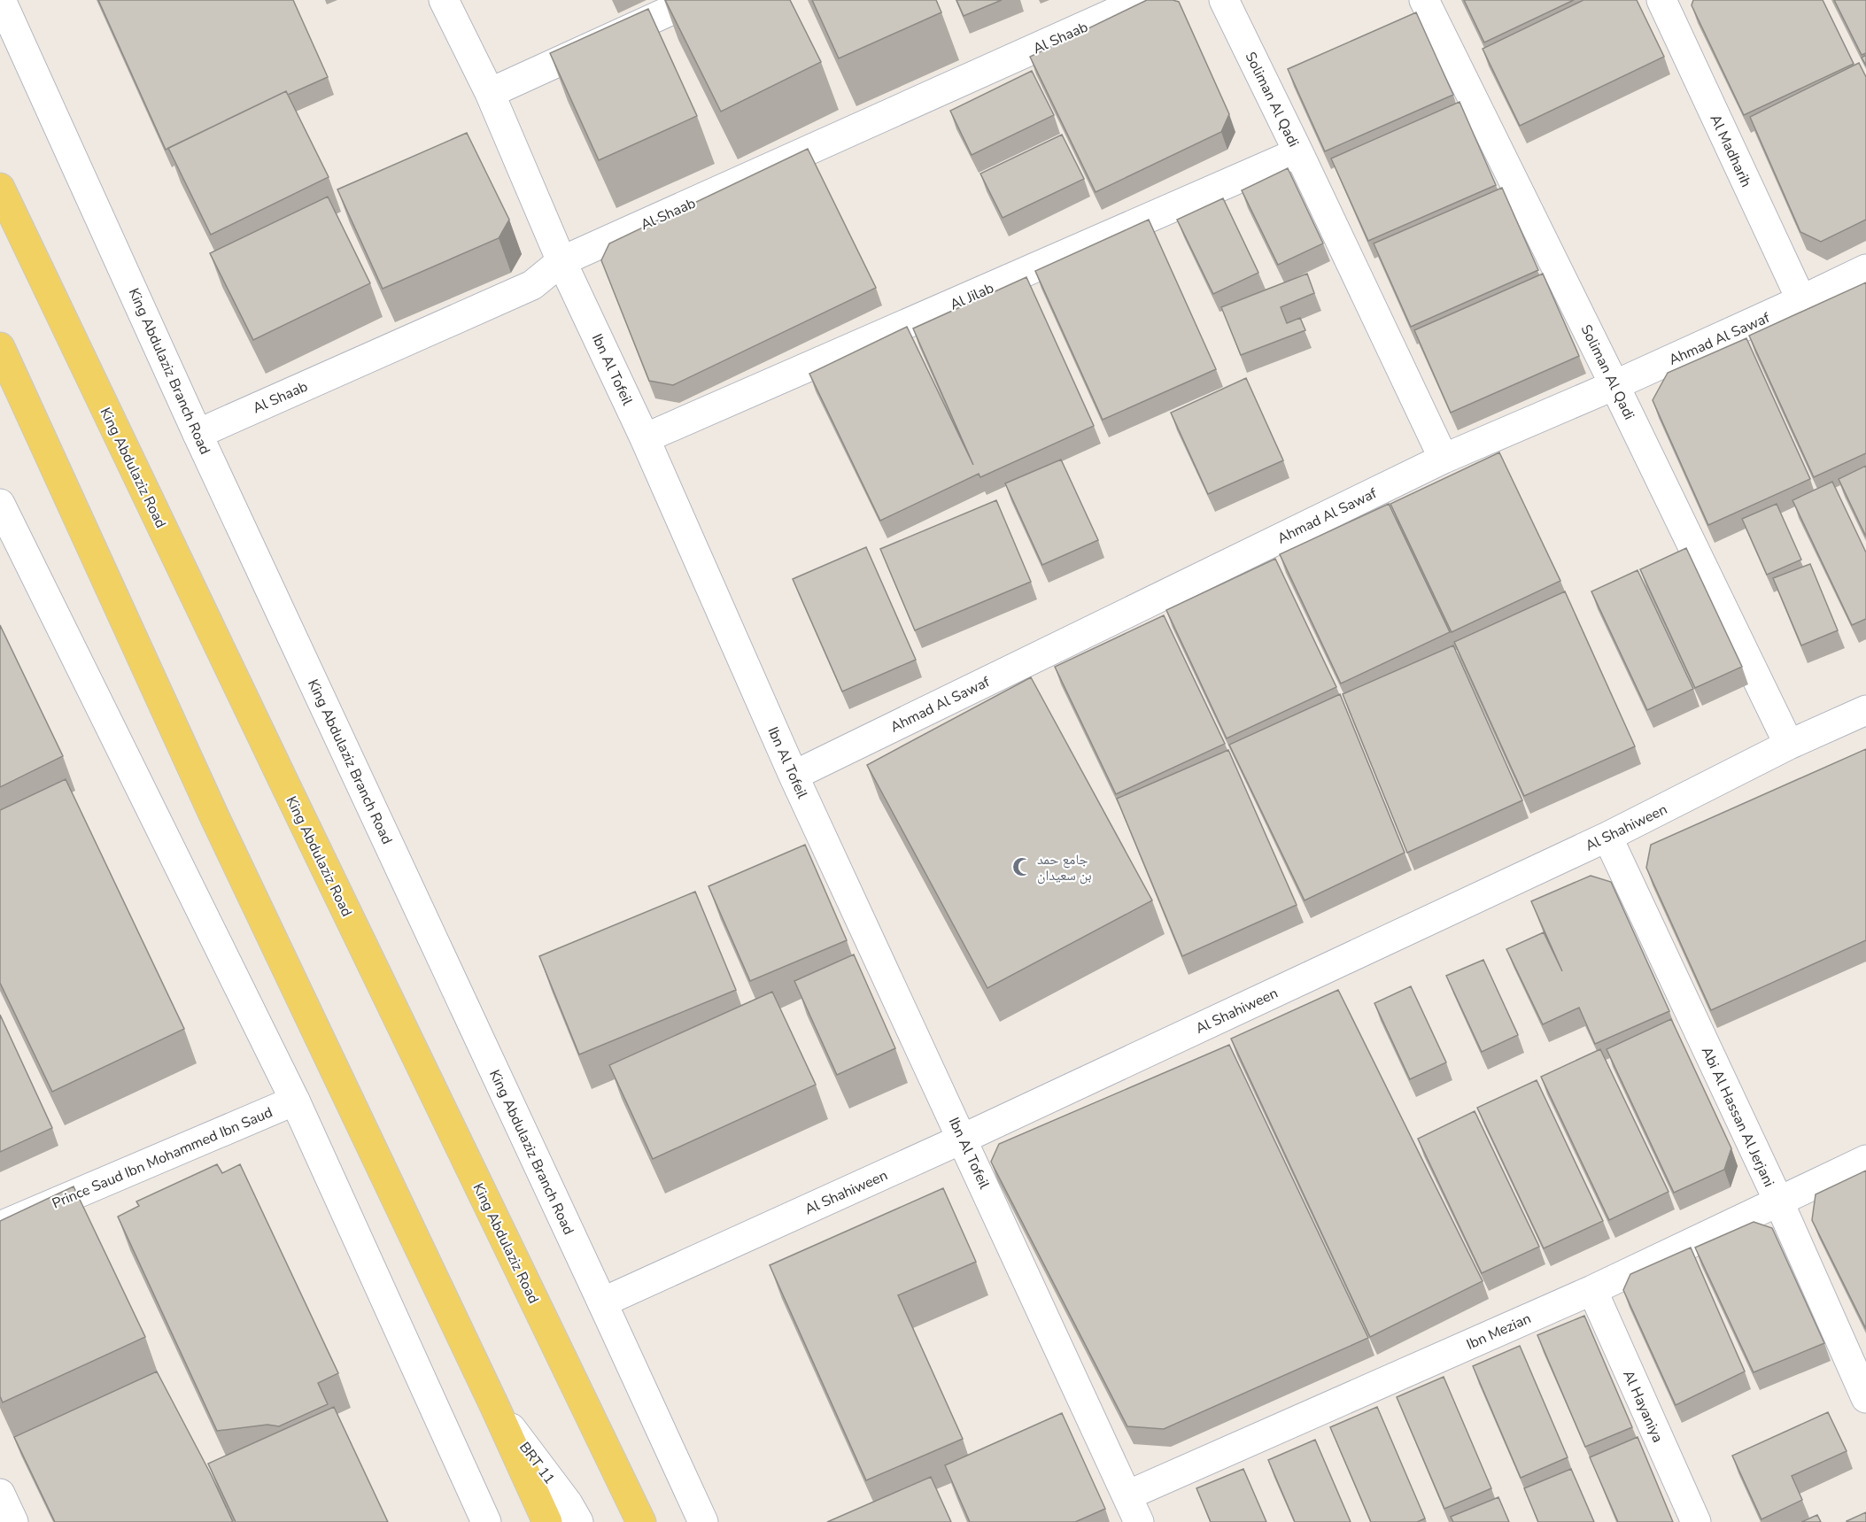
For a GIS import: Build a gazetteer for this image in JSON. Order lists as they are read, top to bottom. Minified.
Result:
{"streets":{"main road":["King Abdulaziz Road"],"street":["Al Shaab","Soliman Al Qadi","Al Madharih","Al Jilab","Ahmad Al Sawaf","Ibn Al Tofeil","King Abdulaziz Branch Road","Al Shahiween","Abi Al Hassan Al Jerjani","Prince Saud Ibn Mohammed Ibn Saud","Ibn Mezian","Al Hayaniya","BRT 11"]},"crossings":[["Al Shaab","Ibn Al Tofeil"],["Al Shaab","King Abdulaziz Branch Road"],["Soliman Al Qadi","Al Jilab"],["Soliman Al Qadi","Ahmad Al Sawaf"],["Soliman Al Qadi","Al Shahiween"],["Al Madharih","Ahmad Al Sawaf"],["Al Jilab","Ibn Al Tofeil"],["Ahmad Al Sawaf","Ibn Al Tofeil"],["Ibn Al Tofeil","Al Shahiween"],["Ibn Al Tofeil","Ibn Mezian"],["King Abdulaziz Branch Road","Al Shahiween"],["Al Shahiween","Abi Al Hassan Al Jerjani"],["Abi Al Hassan Al Jerjani","Ibn Mezian"],["Ibn Mezian","Al Hayaniya"]],"places":{"mosque":["جامع حمد بن سعيدان"]}}
